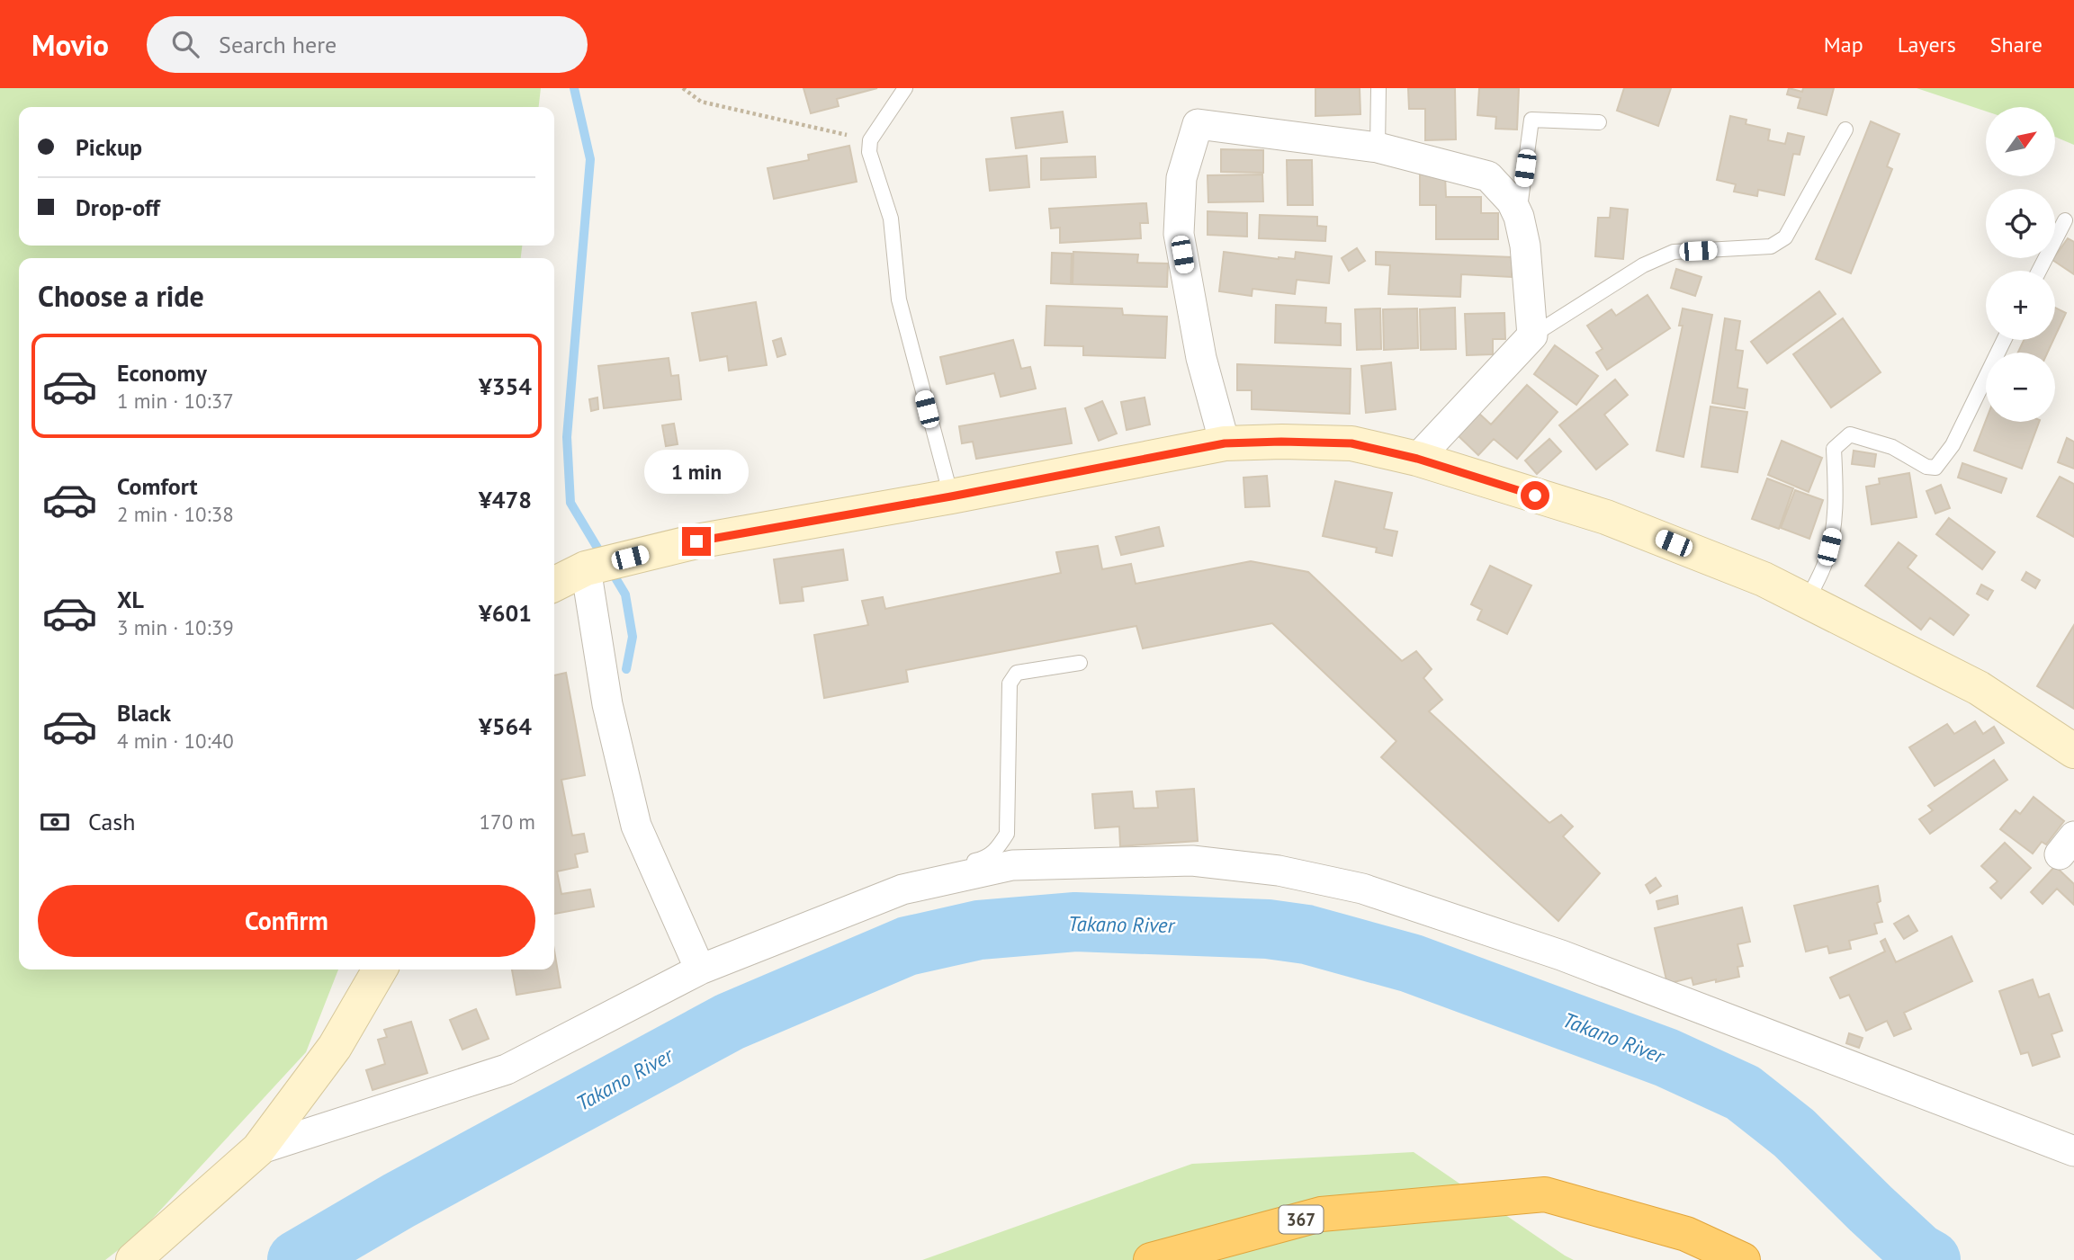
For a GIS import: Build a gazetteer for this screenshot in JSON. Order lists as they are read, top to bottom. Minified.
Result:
{"streets":{"highway":["367"]},"water":["Takano River"],"north":"top right","page":{"header":"Movio","search":"Search here","nav":["Map","Layers","Share"],"map_buttons":["+","−"],"banner":["Pickup","Drop-off"],"heading":"Choose a ride","list":[{"name":"Economy","note":"1 min · 10:37","value":"¥354"},{"name":"Comfort","note":"2 min · 10:38","value":"¥478"},{"name":"XL","note":"3 min · 10:39","value":"¥601"},{"name":"Black","note":"4 min · 10:40","value":"¥564"}],"bubble":"1 min","pay":["Cash","170 m"],"buttons":"Confirm"}}
